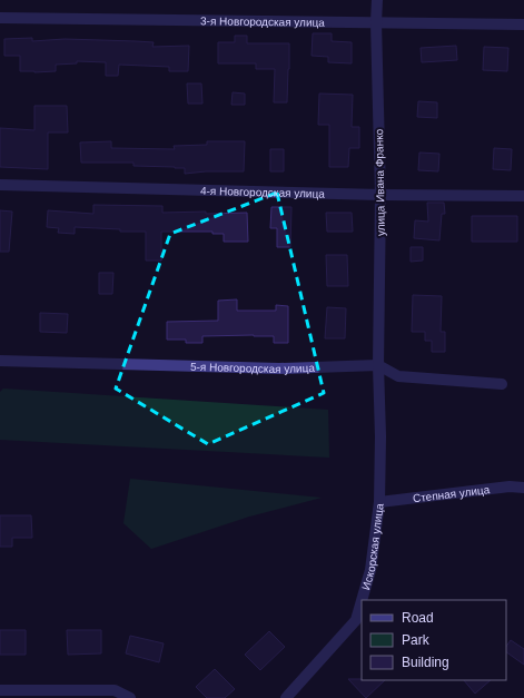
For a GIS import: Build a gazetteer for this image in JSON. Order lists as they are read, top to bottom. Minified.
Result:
{"streets":{"street":["3-я Новгородская улица","улица Ивана Франко","4-я Новгородская улица","5-я Новгородская улица","Степная улица","Искорская улица"]},"crossings":[["3-я Новгородская улица","улица Ивана Франко"],["улица Ивана Франко","4-я Новгородская улица"],["улица Ивана Франко","5-я Новгородская улица"],["улица Ивана Франко","Искорская улица"],["5-я Новгородская улица","Искорская улица"],["Степная улица","Искорская улица"]],"legend":["Road","Park","Building"]}
